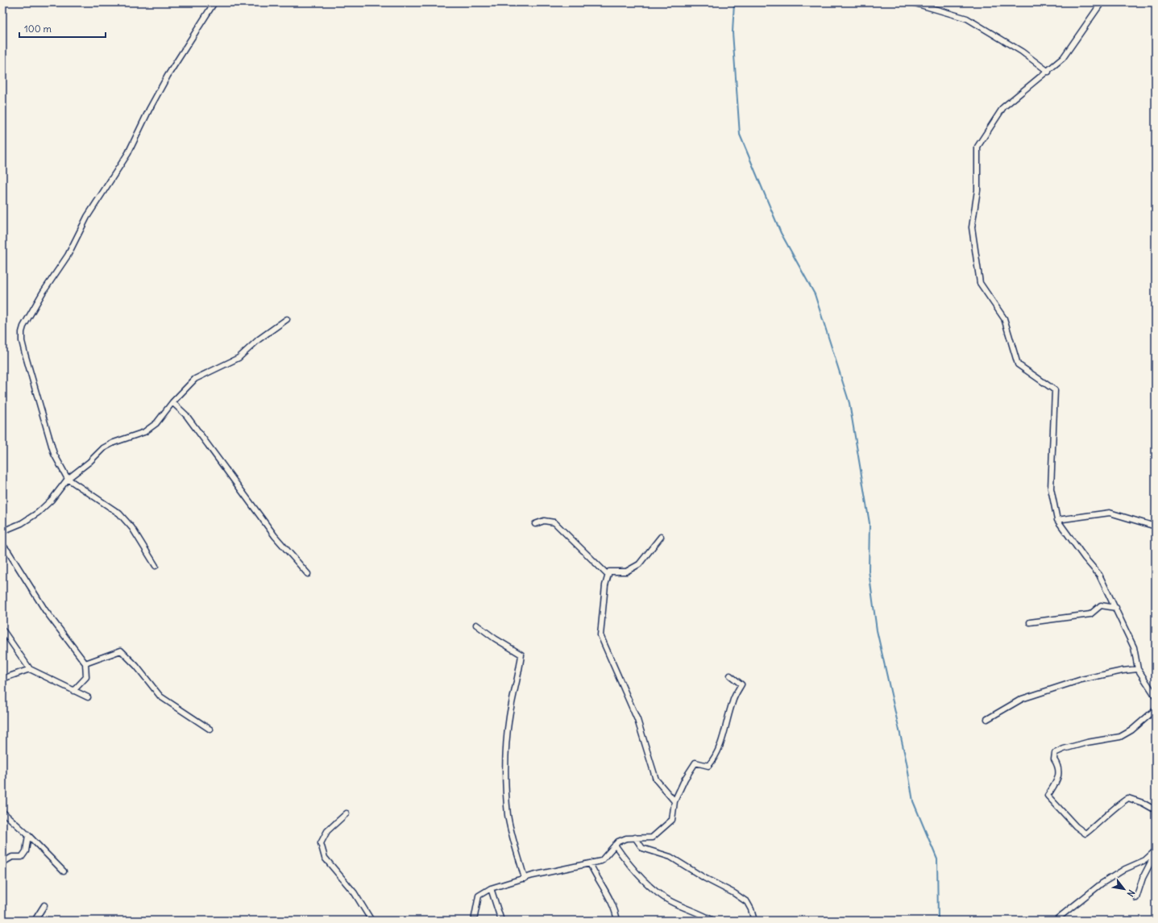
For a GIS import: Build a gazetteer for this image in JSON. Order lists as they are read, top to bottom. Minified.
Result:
{"scale_bar":"100 m","north":"bottom right"}
